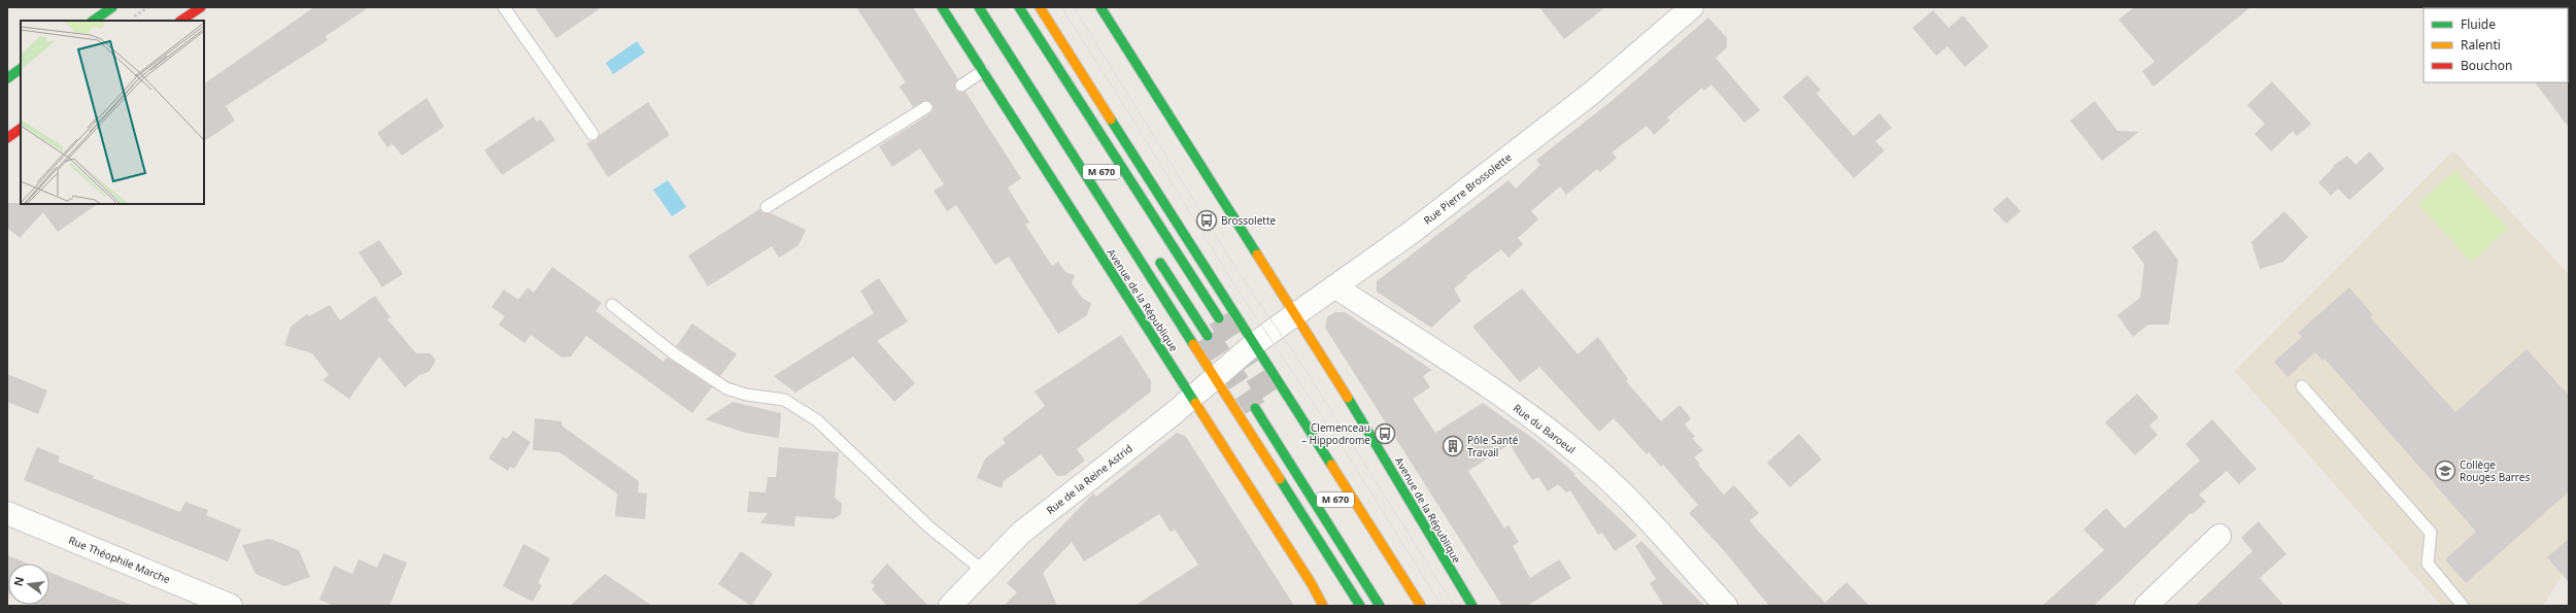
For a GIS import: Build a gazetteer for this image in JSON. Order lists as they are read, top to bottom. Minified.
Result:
{"streets":{"main road":["M 670","Avenue de la République"],"street":["Rue Pierre Brossolette","Rue du Baroeul","Rue de la Reine Astrid","Rue Théophile Marche"]},"crossings":[["Rue Pierre Brossolette","Avenue de la République"],["Rue Pierre Brossolette","Rue du Baroeul"],["Rue Pierre Brossolette","Rue de la Reine Astrid"],["Avenue de la République","Rue de la Reine Astrid"]],"places":{"bus stop":["Brossolette","Clemenceau – Hippodrome"],"building":["Pôle Santé Travail"],"school or university":["Collège Rouges Barres"]},"legend":["Fluide","Ralenti","Bouchon"],"north":"left"}
